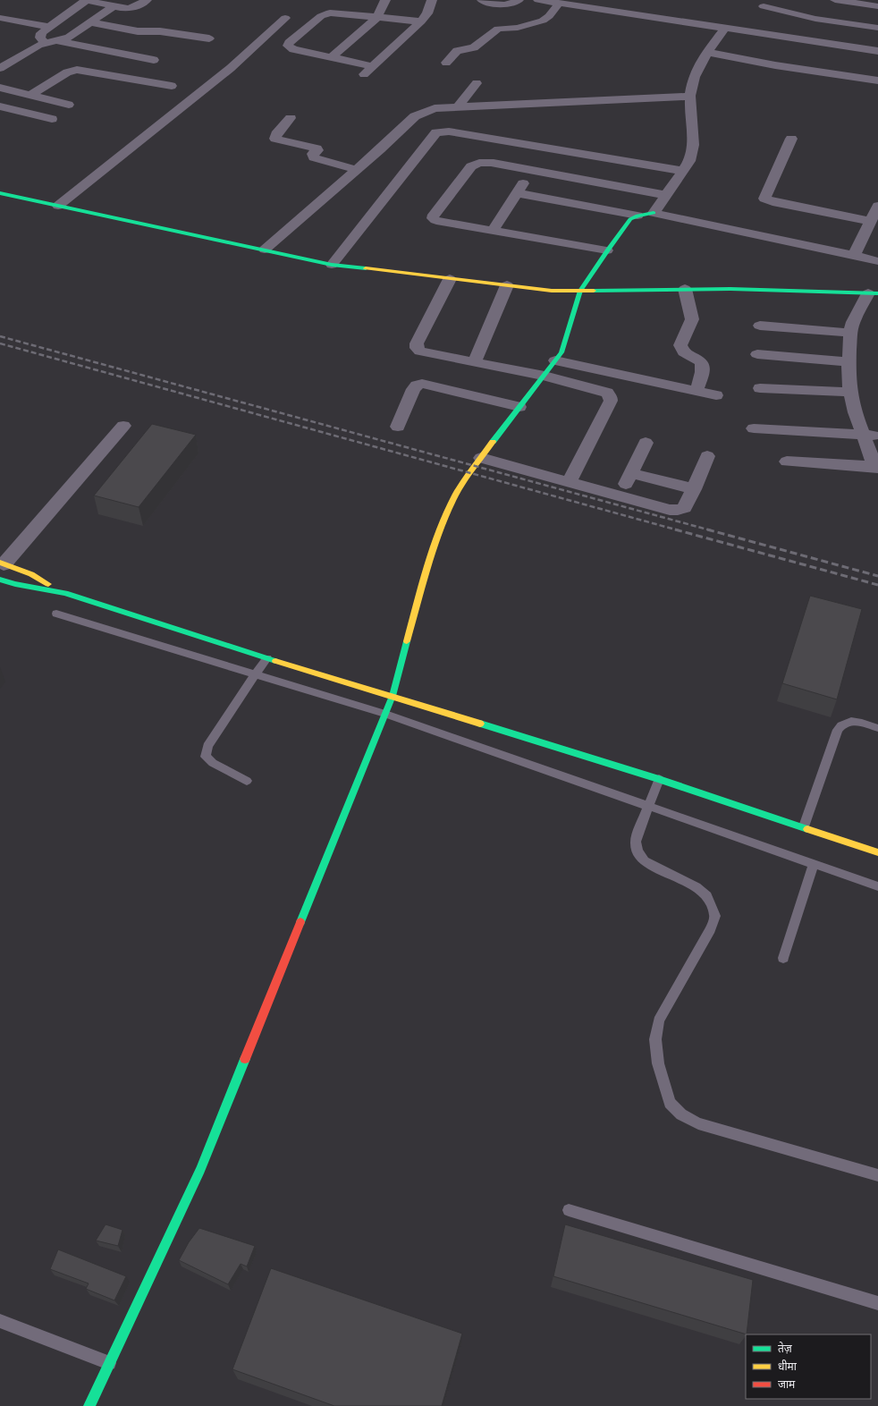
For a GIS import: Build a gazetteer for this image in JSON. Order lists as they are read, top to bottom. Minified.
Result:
{"legend":["तेज़","धीमा","जाम"]}
